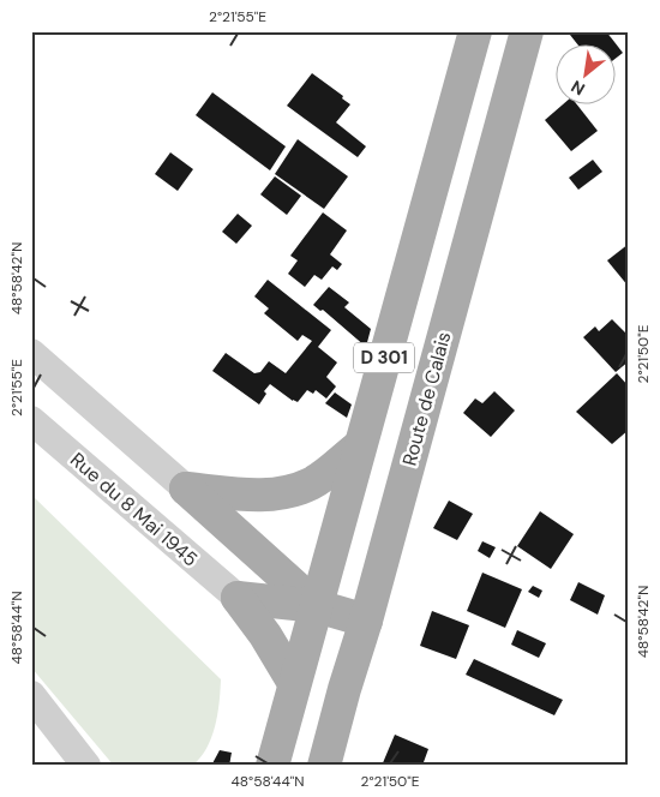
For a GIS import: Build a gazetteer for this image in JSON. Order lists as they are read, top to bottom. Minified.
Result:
{"streets":{"main road":["D 301","Route de Calais"],"street":["Rue du 8 Mai 1945"]},"north":"bottom left","coordinates":["2°21'55\"E","48°58'42\"N","2°21'50\"E","48°58'44\"N"]}
